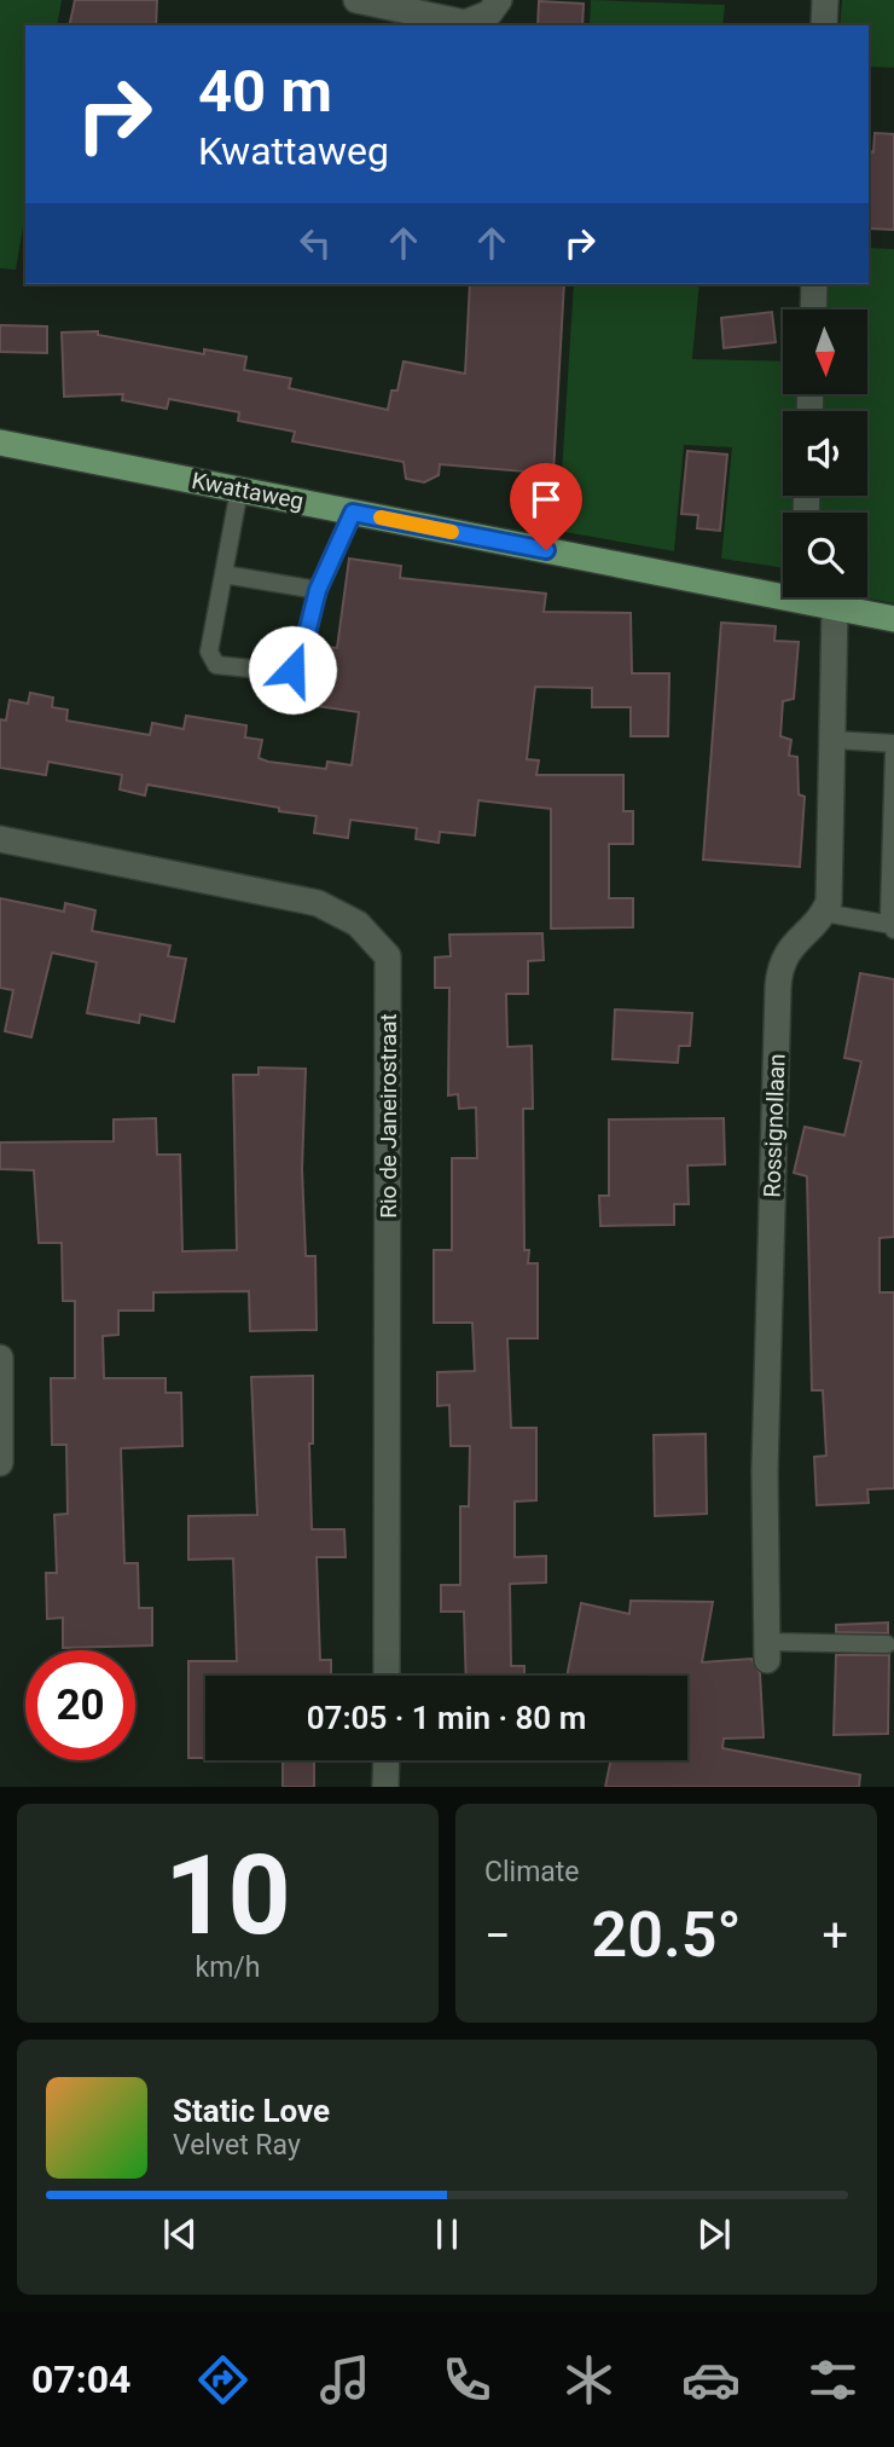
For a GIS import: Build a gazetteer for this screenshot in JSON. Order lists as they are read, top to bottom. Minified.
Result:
{"streets":{"main road":["Kwattaweg"],"street":["Rio de Janeirostraat","Rossignollaan"]},"north":"bottom","page":{"turn":["40 m","Kwattaweg"],"limit":"20","trip":"07:05 · 1 min · 80 m","tile":[["10","km/h"],"Climate"],"heat":["−","20.5°","+"],"song":["Static Love","Velvet Ray"],"tabs":"07:04"}}
